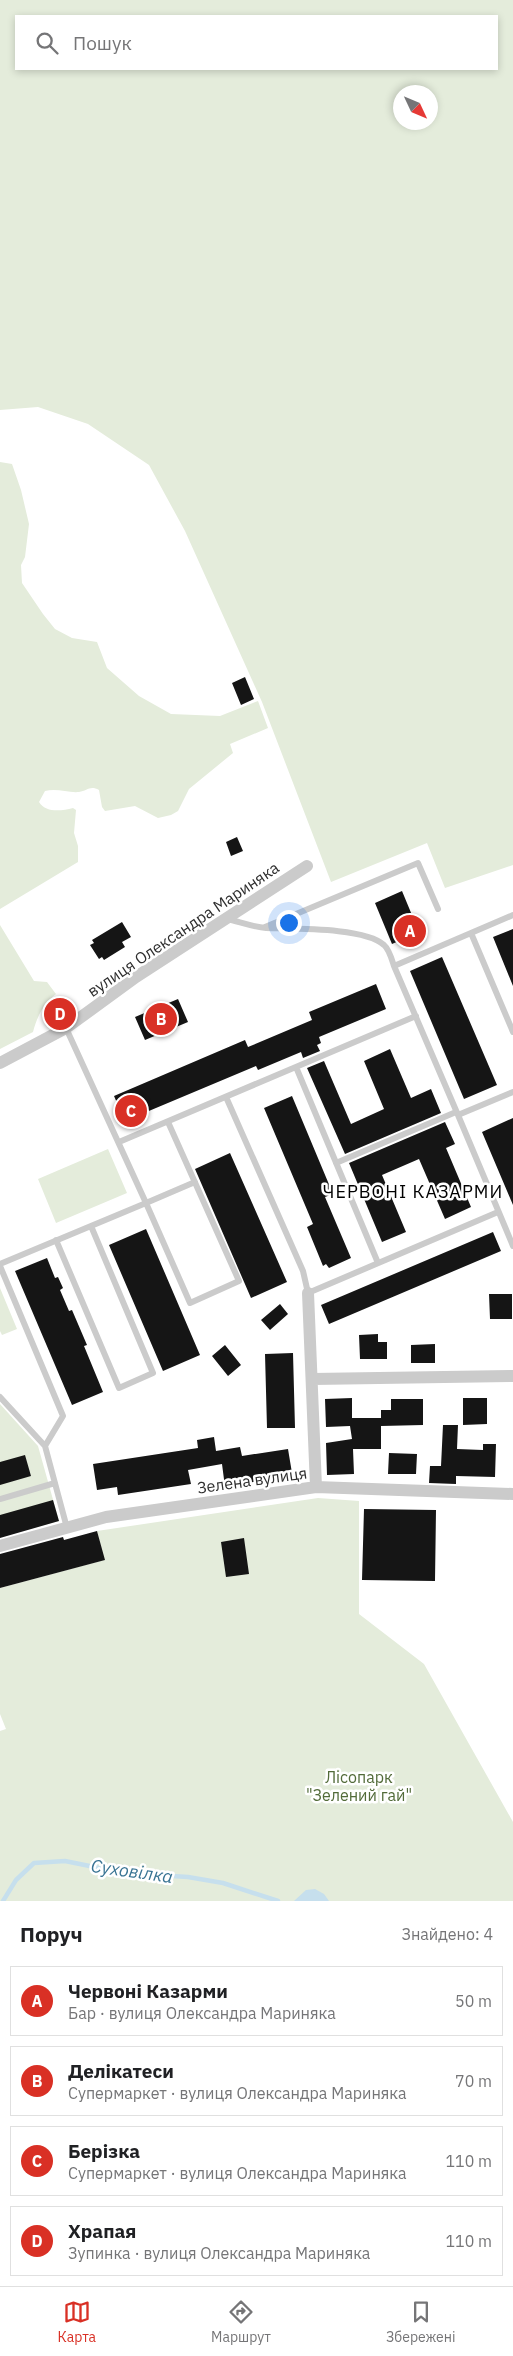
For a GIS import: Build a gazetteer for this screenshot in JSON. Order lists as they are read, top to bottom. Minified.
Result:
{"streets":{"street":["вулиця Олександра Мариняка","Зелена вулиця"]},"districts":["ЧЕРВОНІ КАЗАРМИ"],"water":["Суховілка"],"parks":["Лісопарк \"Зелений гай\""],"north":"bottom right","page":{"search":"Пошук","pins":["A","D","B","C"],"heading":["Поруч","Знайдено: 4"],"list":[{"mark":"A","name":"Червоні Казарми","note":"Бар · вулиця Олександра Мариняка","value":"50 m"},{"mark":"B","name":"Делікатеси","note":"Супермаркет · вулиця Олександра Мариняка","value":"70 m"},{"mark":"C","name":"Берізка","note":"Супермаркет · вулиця Олександра Мариняка","value":"110 m"},{"mark":"D","name":"Храпая","note":"Зупинка · вулиця Олександра Мариняка","value":"110 m"}],"nav":["Карта","Маршрут","Збережені"]}}
